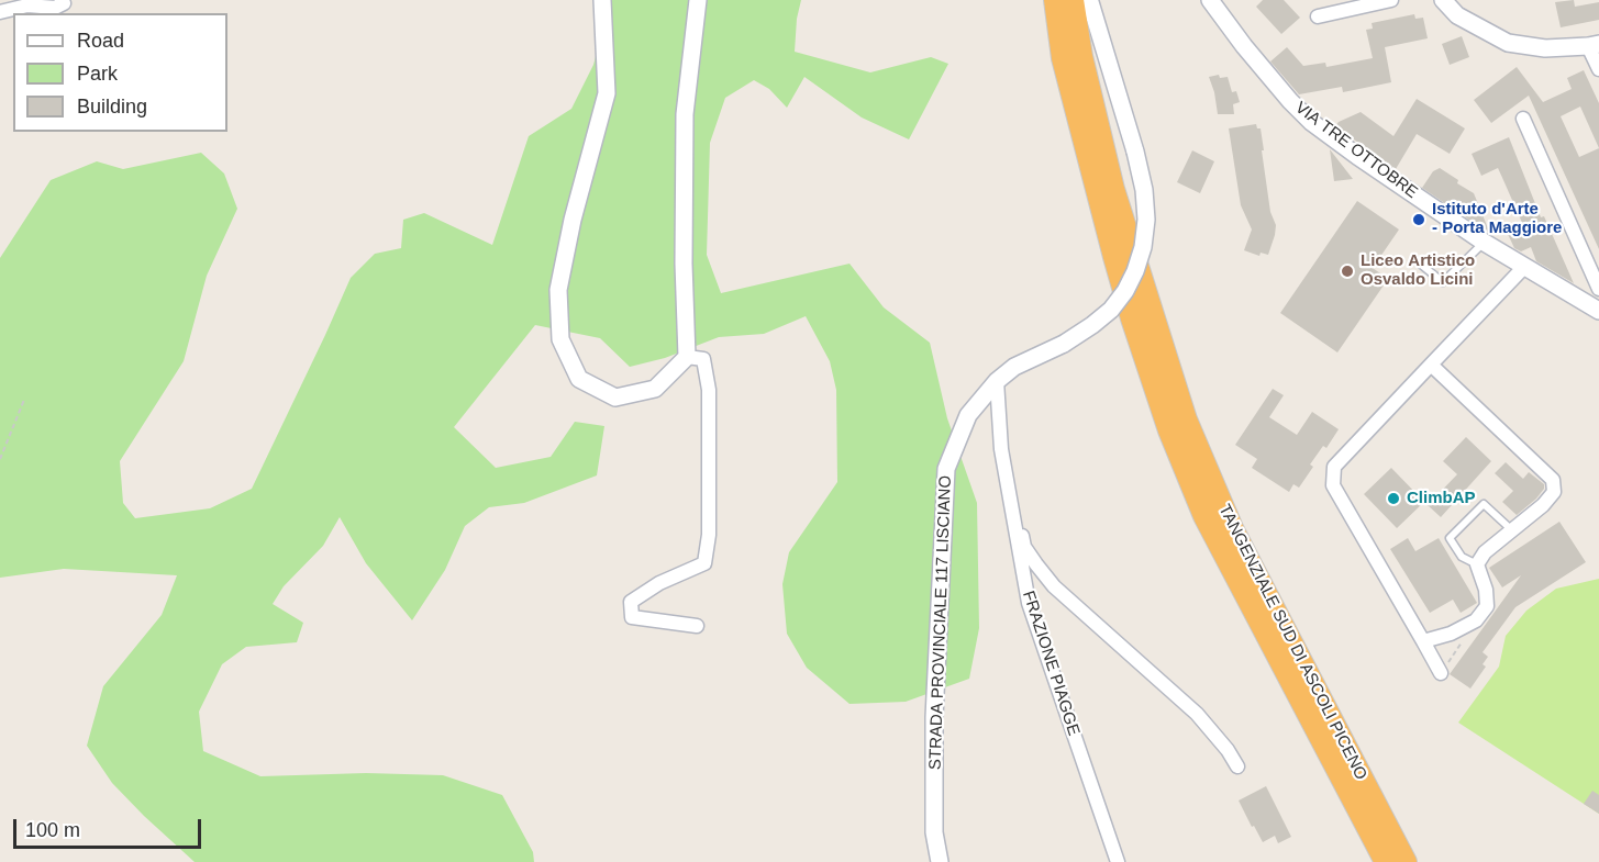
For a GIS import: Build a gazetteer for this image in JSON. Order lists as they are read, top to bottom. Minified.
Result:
{"streets":{"highway":["TANGENZIALE SUD DI ASCOLI PICENO"],"street":["VIA TRE OTTOBRE","STRADA PROVINCIALE 117 LISCIANO","FRAZIONE PIAGGE"]},"crossings":[["STRADA PROVINCIALE 117 LISCIANO","TANGENZIALE SUD DI ASCOLI PICENO"],["STRADA PROVINCIALE 117 LISCIANO","FRAZIONE PIAGGE"]],"places":["Istituto d'Arte - Porta Maggiore","Liceo Artistico Osvaldo Licini","ClimbAP"],"legend":["Road","Park","Building"],"scale_bar":"100 m"}
